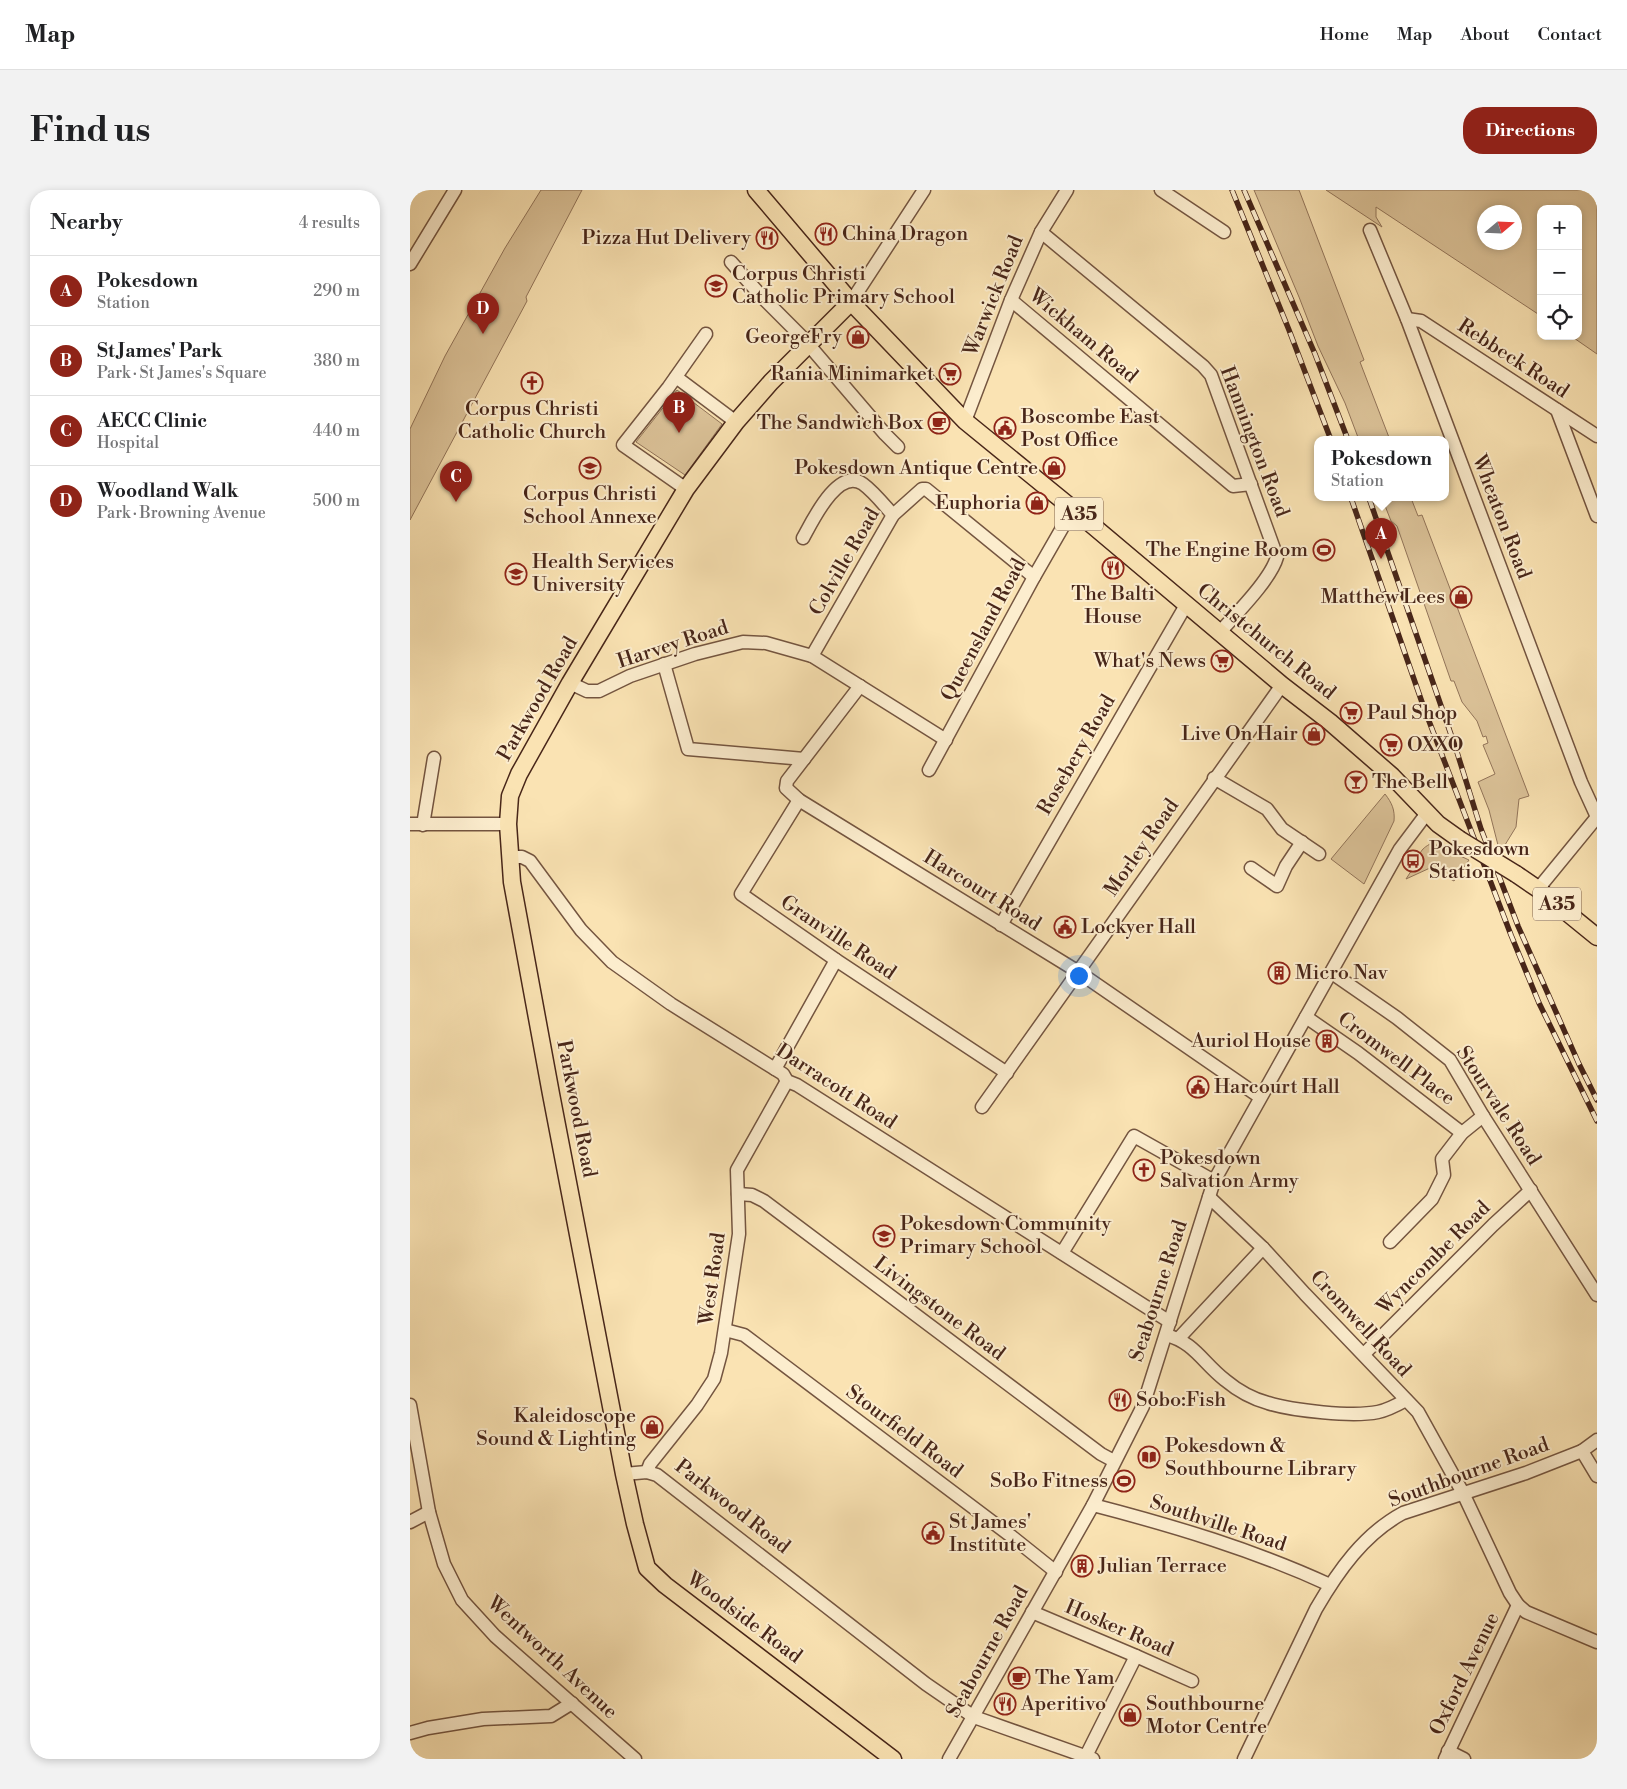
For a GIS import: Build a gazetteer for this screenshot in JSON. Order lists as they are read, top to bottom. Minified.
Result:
{"streets":{"main road":["A35","Christchurch Road","Parkwood Road","Woodside Road"],"street":["Warwick Road","Wickham Road","Rebbeck Road","Hannington Road","Wheaton Road","Colville Road","Queensland Road","Harvey Road","Rosebery Road","Morley Road","Harcourt Road","Granville Road","Cromwell Place","Darracott Road","Stourvale Road","Wyncombe Road","West Road","Seabourne Road","Livingstone Road","Cromwell Road","Stourfield Road","Southbourne Road","Southville Road","Hosker Road","Wentworth Avenue","Oxford Avenue"]},"crossings":[["Warwick Road","Wickham Road"],["Warwick Road","Hannington Road"],["Warwick Road","Christchurch Road"],["Wickham Road","Hannington Road"],["Rebbeck Road","Wheaton Road"],["Hannington Road","Christchurch Road"],["Colville Road","Queensland Road"],["Colville Road","Harvey Road"],["Queensland Road","Christchurch Road"],["Queensland Road","Harvey Road"],["Christchurch Road","Parkwood Road"],["Christchurch Road","Rosebery Road"],["Christchurch Road","Morley Road"],["Christchurch Road","Seabourne Road"],["Harvey Road","Parkwood Road"],["Parkwood Road","Darracott Road"],["Parkwood Road","West Road"],["Parkwood Road","Seabourne Road"],["Parkwood Road","Woodside Road"],["Rosebery Road","Harcourt Road"],["Morley Road","Harcourt Road"],["Morley Road","Granville Road"],["Harcourt Road","Granville Road"],["Harcourt Road","Seabourne Road"],["Cromwell Place","Seabourne Road"],["Darracott Road","West Road"],["Darracott Road","Seabourne Road"],["Stourvale Road","Wyncombe Road"],["Stourvale Road","Seabourne Road"],["Wyncombe Road","Cromwell Road"],["West Road","Livingstone Road"],["West Road","Stourfield Road"],["Seabourne Road","Livingstone Road"],["Seabourne Road","Cromwell Road"],["Seabourne Road","Stourfield Road"],["Seabourne Road","Southville Road"],["Seabourne Road","Hosker Road"],["Cromwell Road","Southbourne Road"],["Cromwell Road","Oxford Avenue"],["Southbourne Road","Southville Road"]],"places":{"restaurant":["China Dragon","Pizza Hut Delivery","The Balti House","Sobo:Fish","Aperitivo"],"school or university":["Corpus Christi Catholic Primary School","Corpus Christi School Annexe","Health Services University","Pokesdown Community Primary School"],"shop":["GeorgeFry","Pokesdown Antique Centre","Euphoria","Matthew Lees","Live On Hair","Kaleidoscope Sound & Lighting","Southbourne Motor Centre"],"supermarket":["Rania Minimarket","What's News","Paul Shop","OXXO"],"church":["Corpus Christi Catholic Church","Pokesdown Salvation Army"],"cafe":["The Sandwich Box","The Yam"],"public building":["Boscombe East Post Office","Lockyer Hall","Harcourt Hall","St James' Institute"],"sports":["The Engine Room","SoBo Fitness"],"bar":["The Bell"],"bus stop":["Pokesdown Station"],"building":["Micro Nav","Auriol House","Julian Terrace"],"library":["Pokesdown & Southbourne Library"]},"north":"right","page":{"header":"Map","nav":["Home","Map","About","Contact"],"buttons":"Directions","title":"Find us","heading":["Nearby","4 results"],"map_buttons":["+","−"],"list":[{"mark":"A","name":"Pokesdown","note":"Station","value":"290 m"},{"mark":"B","name":"St James' Park","note":"Park · St James's Square","value":"380 m"},{"mark":"C","name":"AECC Clinic","note":"Hospital","value":"440 m"},{"mark":"D","name":"Woodland Walk","note":"Park · Browning Avenue","value":"500 m"}],"pins":["D","B","C","A"],"popup":["Pokesdown","Station"]}}
